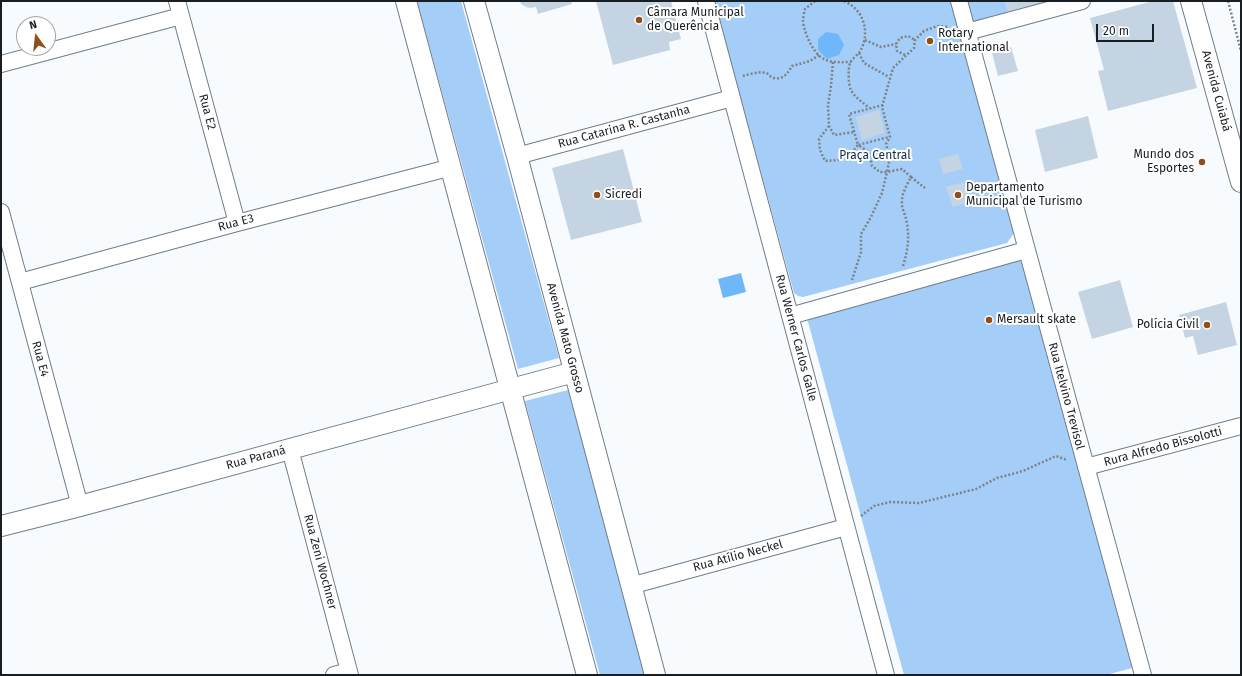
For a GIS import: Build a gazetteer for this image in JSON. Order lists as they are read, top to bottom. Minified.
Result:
{"streets":{"street":["Avenida Cuiabá","Rua E2","Rua Catarina R. Castanha","Rua E3","Avenida Mato Grosso","Rua Werner Carlos Galle","Rua E4","Rua Itelvino Trevisol","Rura Alfredo Bissolotti","Rua Paraná","Rua Atílio Neckel","Rua Zeni Wochner"]},"crossings":[["Rua E2","Rua E3"],["Rua Catarina R. Castanha","Avenida Mato Grosso"],["Rua Catarina R. Castanha","Rua Werner Carlos Galle"],["Rua E3","Rua E4"],["Avenida Mato Grosso","Rua Paraná"],["Avenida Mato Grosso","Rua Atílio Neckel"],["Rua Werner Carlos Galle","Rua Atílio Neckel"],["Rua E4","Rua Paraná"],["Rua Itelvino Trevisol","Rura Alfredo Bissolotti"],["Rua Paraná","Rua Zeni Wochner"]],"parks":["Praça Central"],"places":["Câmara Municipal de Querência","Rotary International","Mundo dos Esportes","Sicredi","Departamento Municipal de Turismo","Mersault skate","Polícia Civil"],"scale_bar":"20 m","north":"top"}
